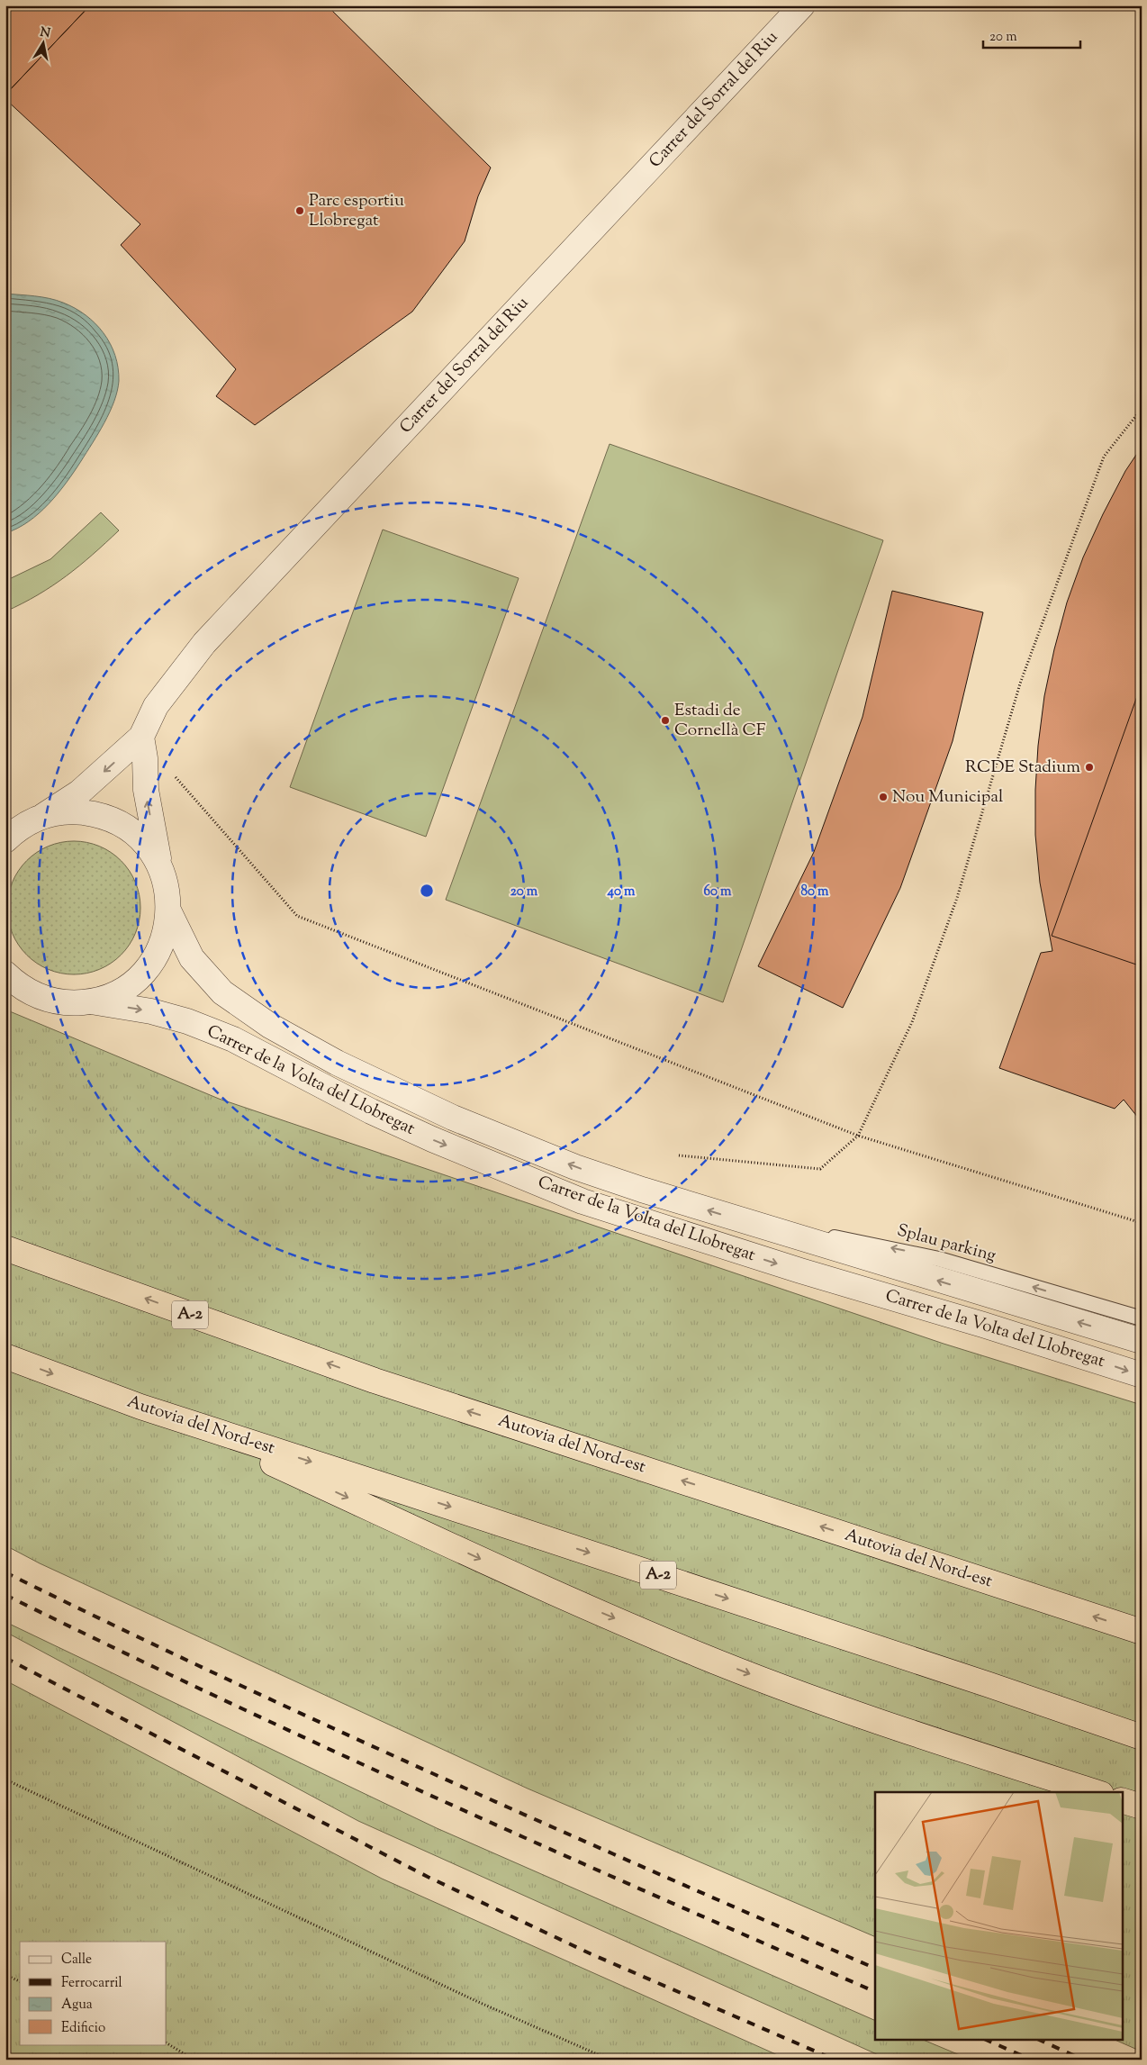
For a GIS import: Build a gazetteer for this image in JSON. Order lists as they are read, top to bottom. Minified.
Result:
{"streets":{"highway":["A-2","Autovia del Nord-est"],"street":["Carrer del Sorral del Riu","Carrer de la Volta del Llobregat"],"lane":["Splau parking"]},"crossings":[["Carrer de la Volta del Llobregat","Splau parking"]],"one_way":["Splau parking"],"places":["Parc esportiu Llobregat","Estadi de Cornellà CF","RCDE Stadium","Nou Municipal"],"legend":["Calle","Ferrocarril","Agua","Edificio"],"scale_bar":"20 m","north":"top","rings":["20 m","40 m","60 m","80 m"]}
